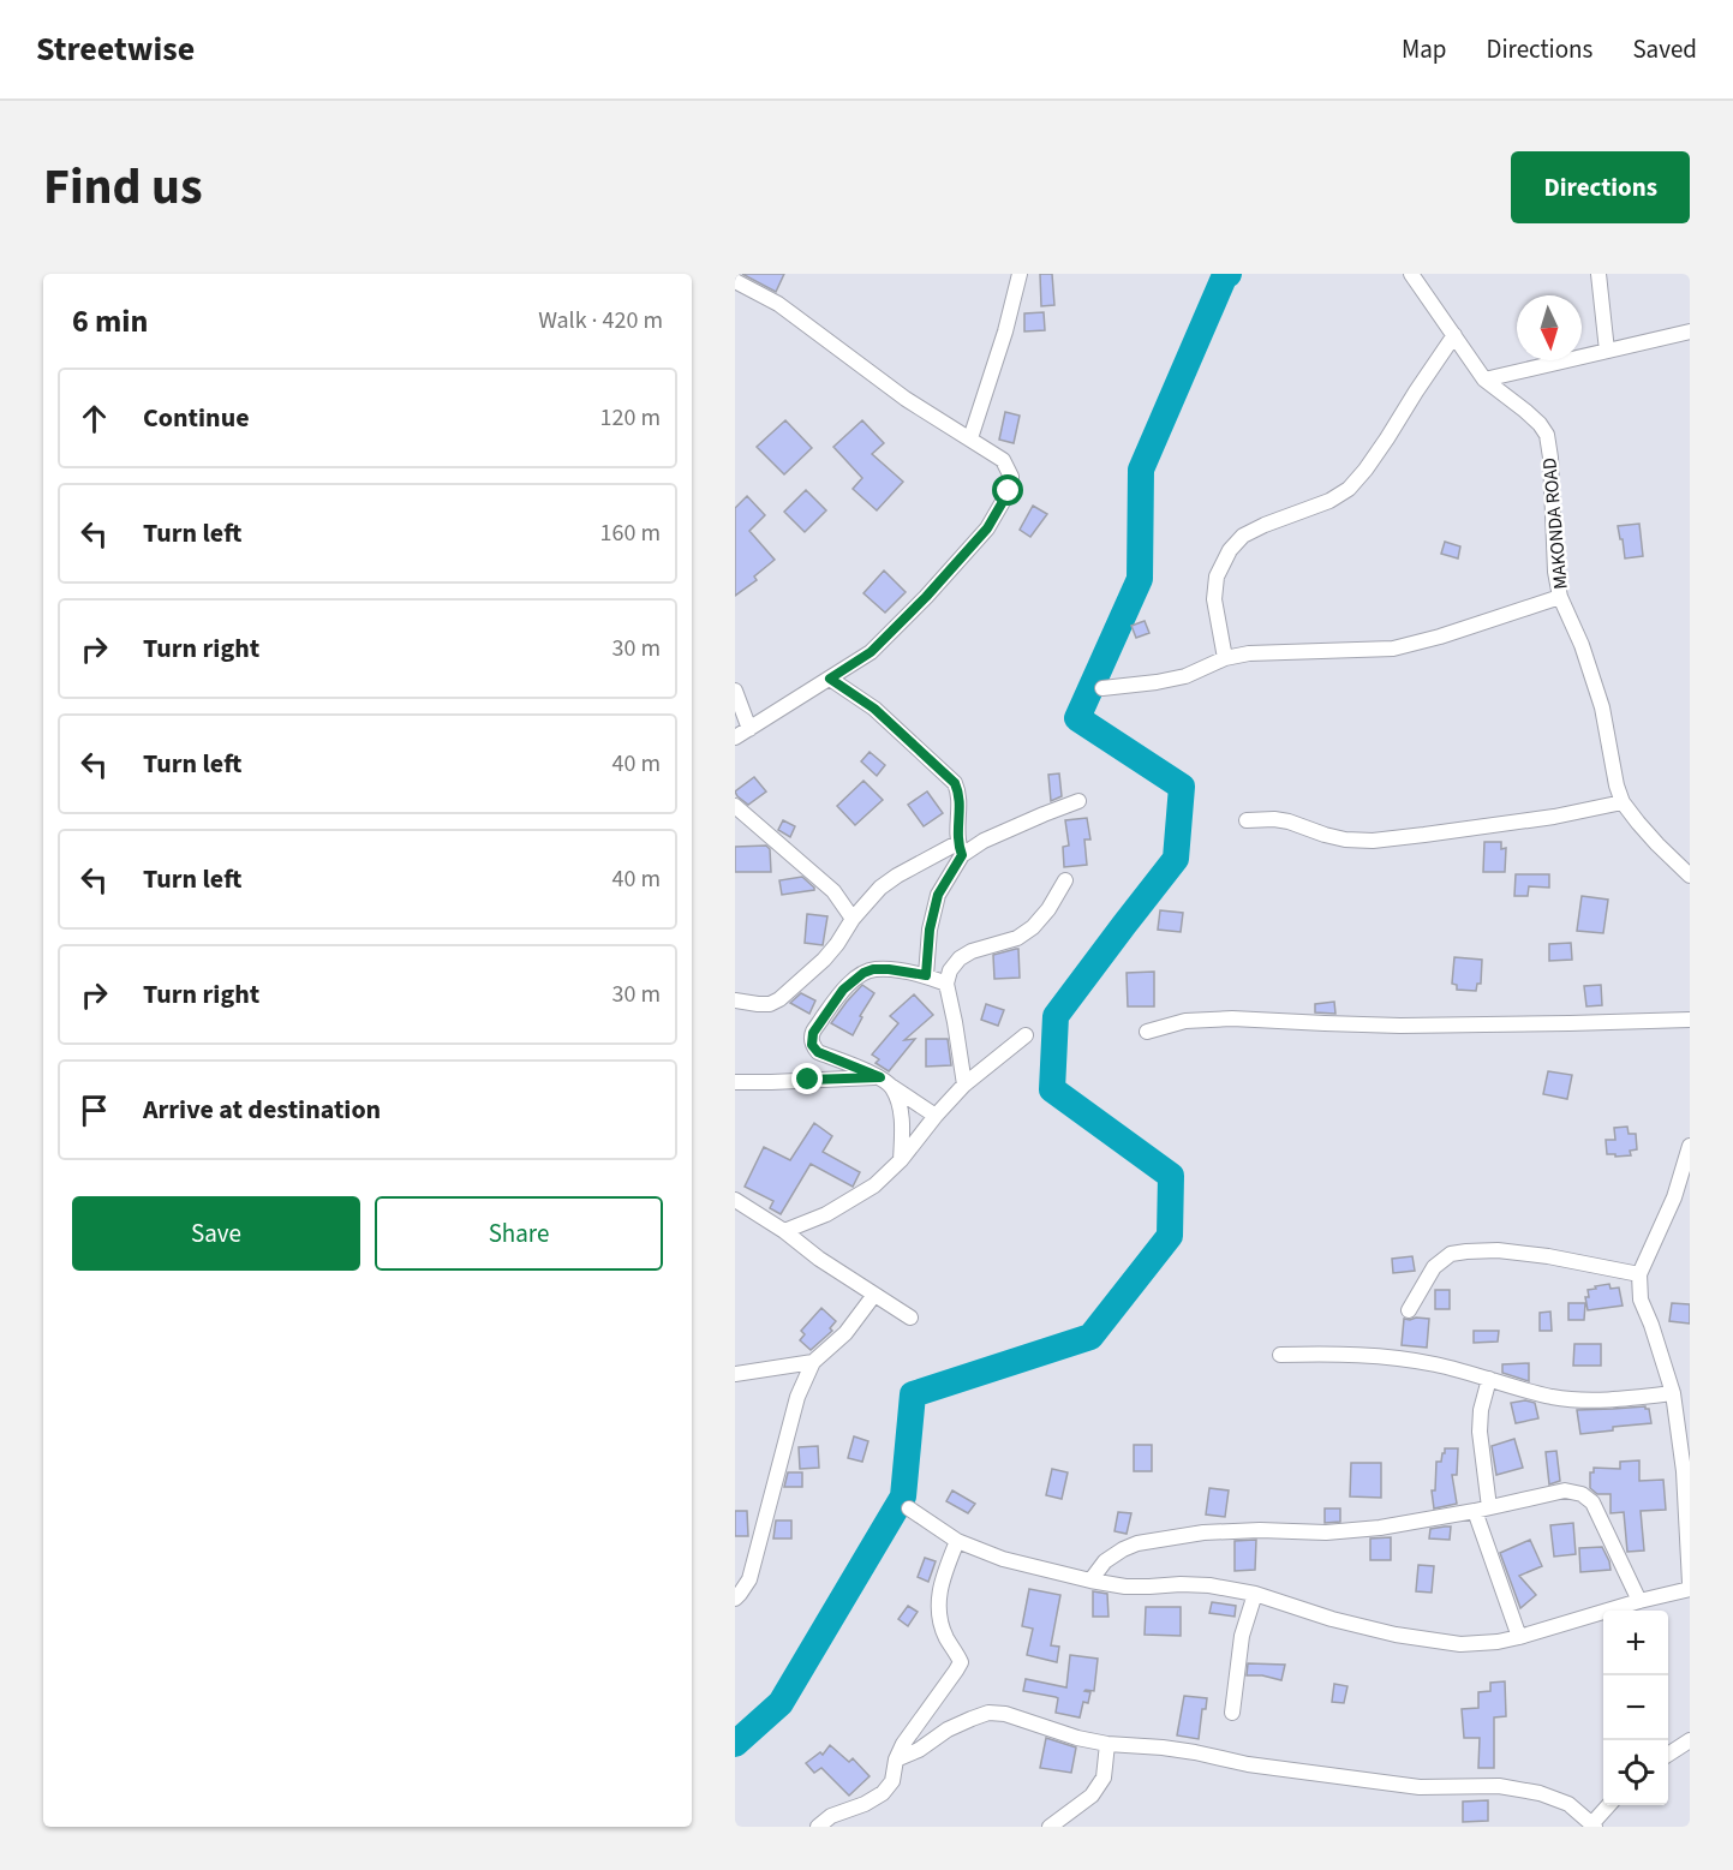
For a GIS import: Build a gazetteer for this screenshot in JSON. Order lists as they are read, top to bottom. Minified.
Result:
{"streets":{"street":["MAKONDA ROAD"]},"north":"bottom","page":{"header":"Streetwise","nav":["Map","Directions","Saved"],"title":"Find us","buttons":["Directions",["Save","Share"]],"heading":["6 min","Walk · 420 m"],"list":[["Continue","120 m"],["Turn left","160 m"],["Turn right","30 m"],["Turn left","40 m"],["Turn left","40 m"],["Turn right","30 m"],"Arrive at destination"],"map_buttons":["+","−"]}}
